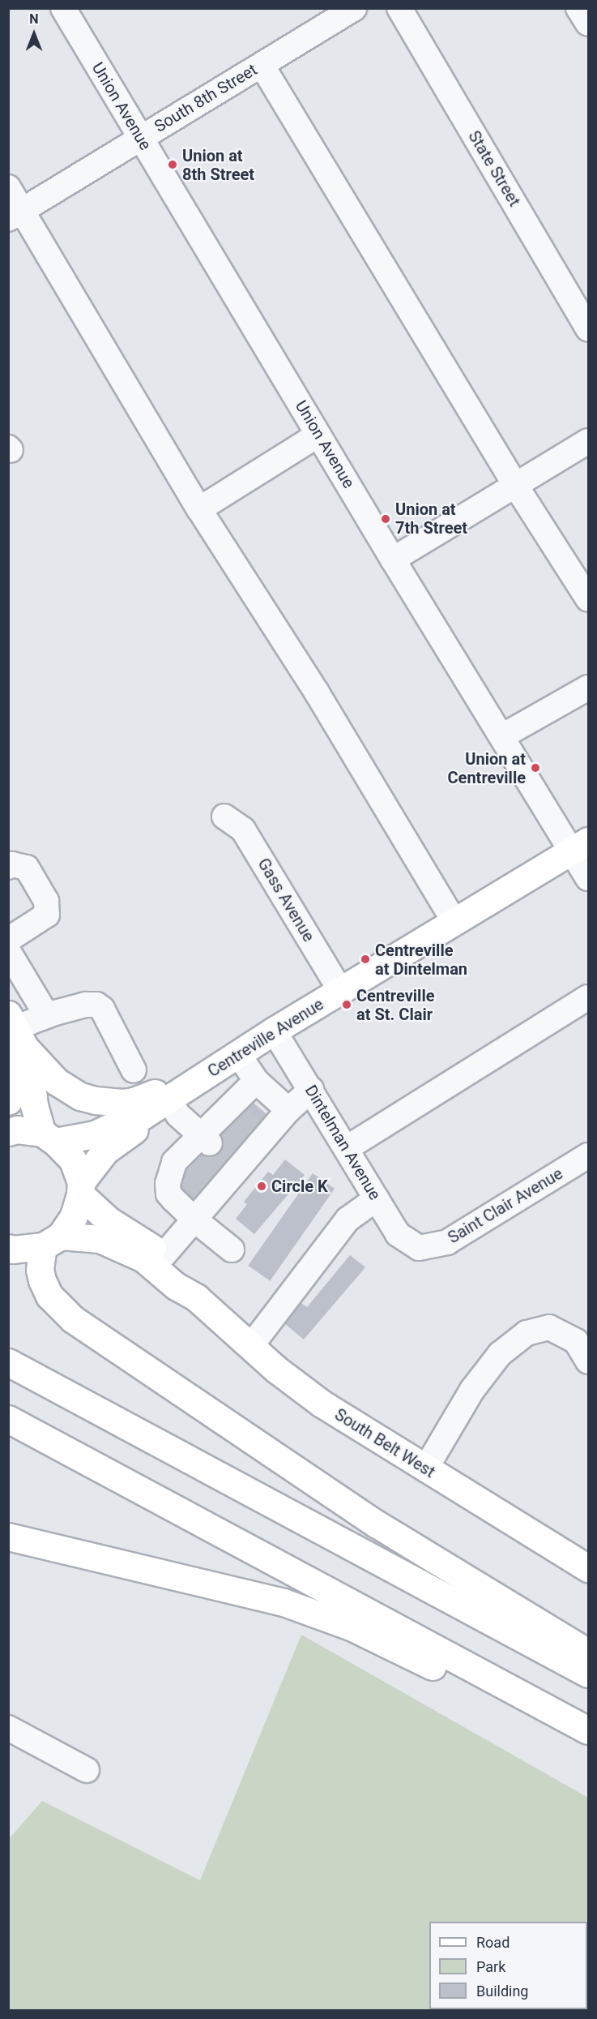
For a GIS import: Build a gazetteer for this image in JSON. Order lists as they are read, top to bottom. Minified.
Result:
{"streets":{"main road":["Centreville Avenue","South Belt West"],"street":["South 8th Street","Union Avenue","State Street","Gass Avenue","Dintelman Avenue","Saint Clair Avenue"]},"crossings":[["South 8th Street","Union Avenue"],["Union Avenue","Centreville Avenue"],["Gass Avenue","Centreville Avenue"],["Centreville Avenue","Dintelman Avenue"],["Centreville Avenue","South Belt West"],["Dintelman Avenue","Saint Clair Avenue"]],"places":["Union at 8th Street","Union at 7th Street","Union at Centreville","Centreville at Dintelman","Centreville at St. Clair","Circle K"],"legend":["Road","Park","Building"],"north":"top"}
